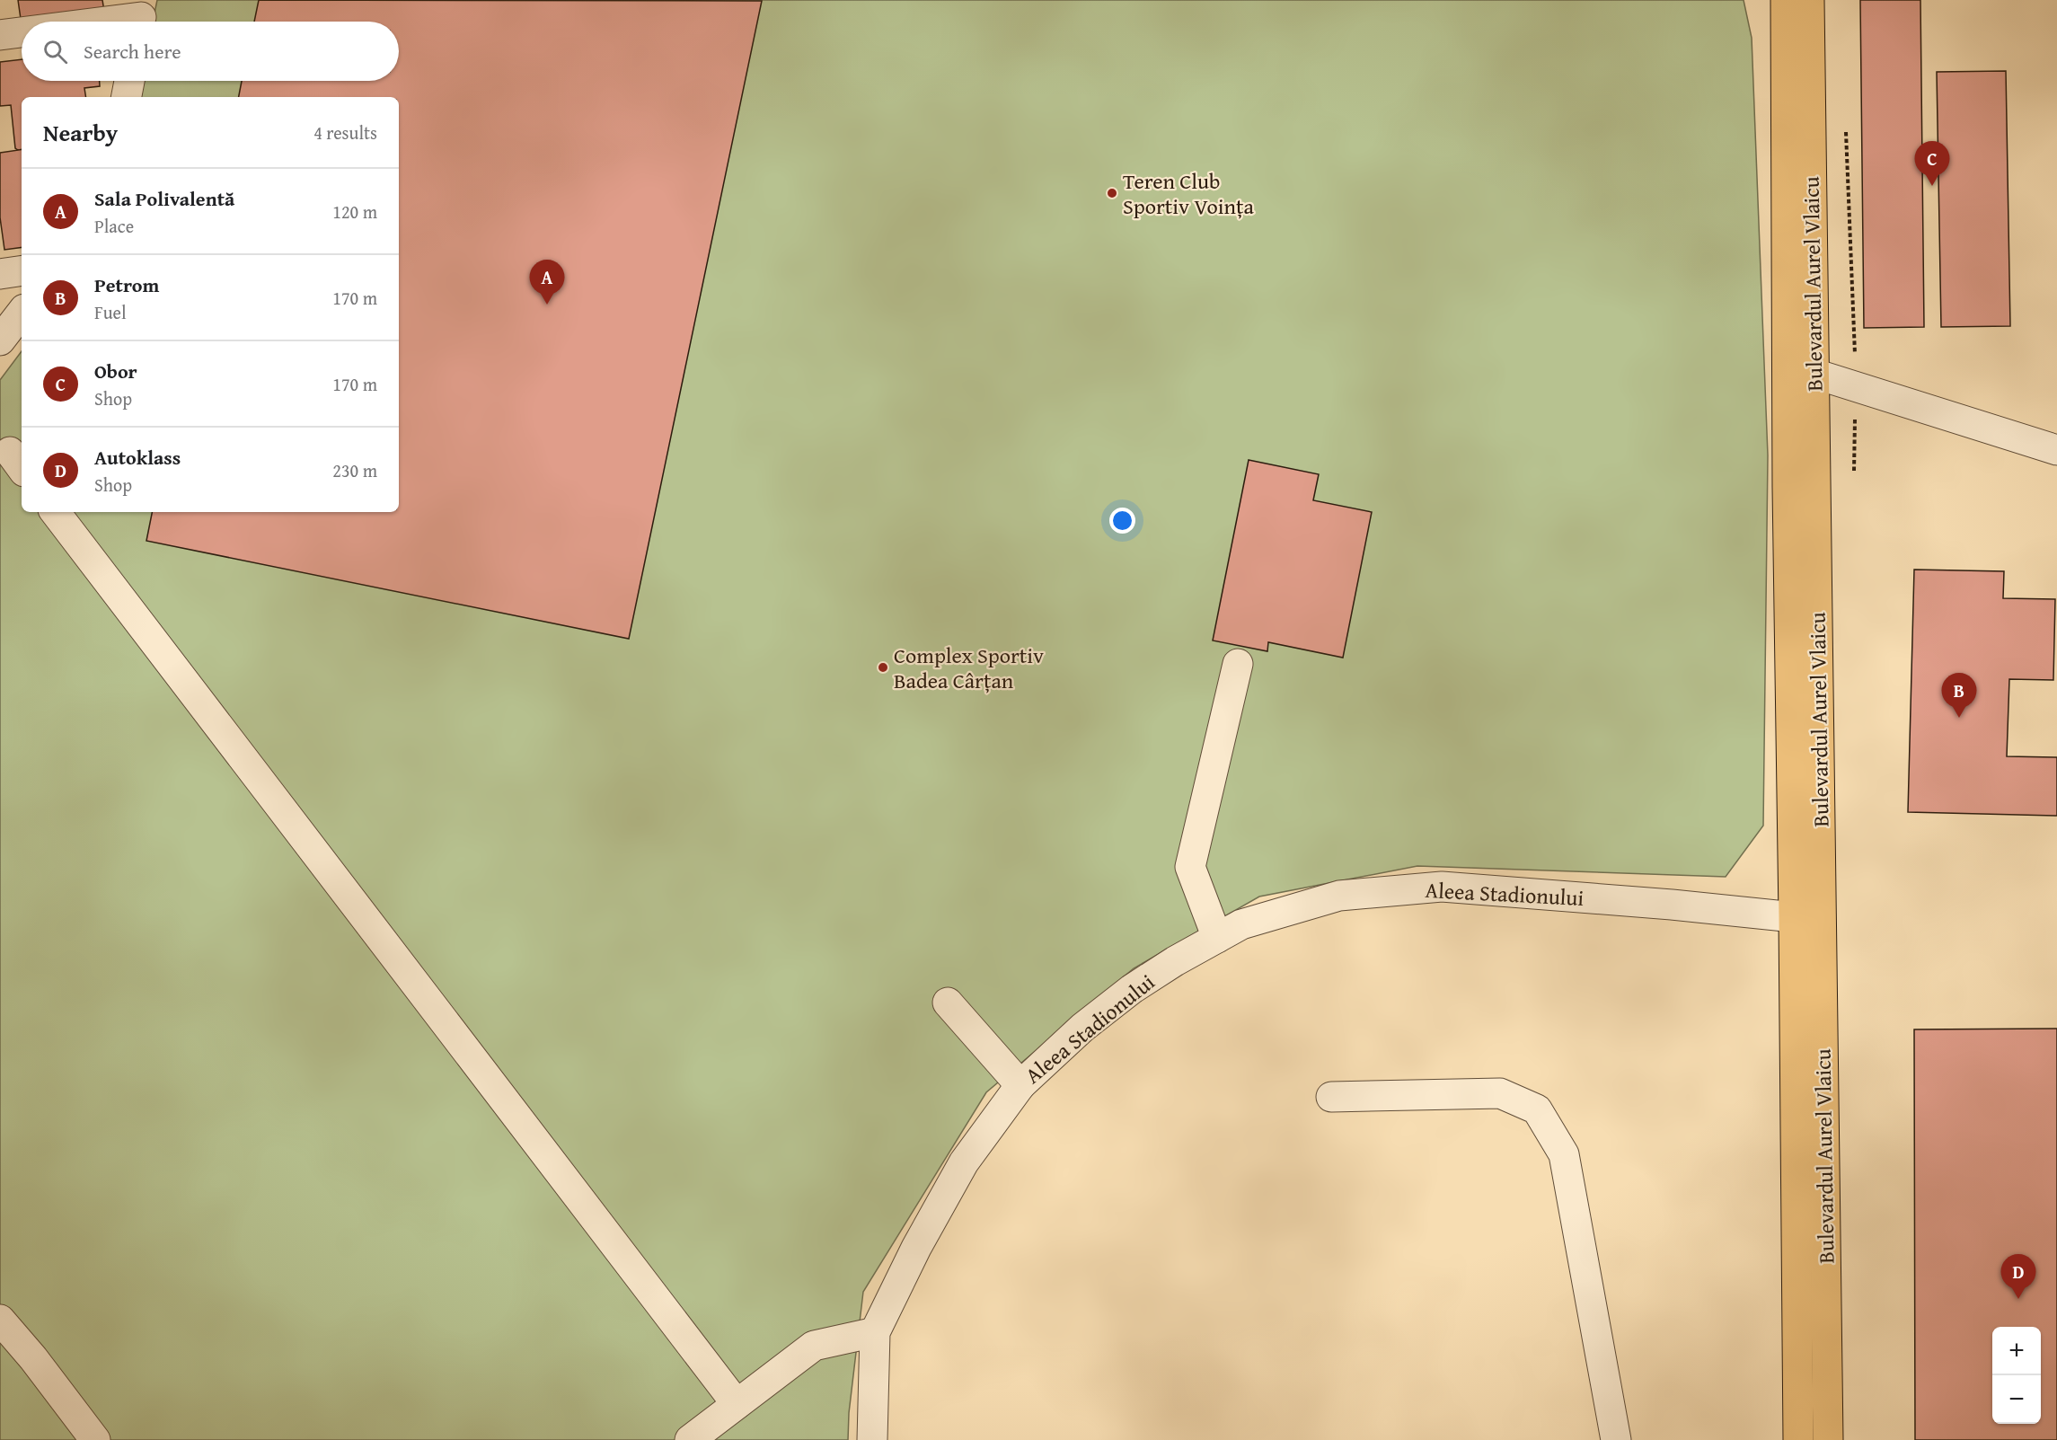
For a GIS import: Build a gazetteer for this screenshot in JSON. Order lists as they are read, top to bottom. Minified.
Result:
{"streets":{"main road":["Bulevardul Aurel Vlaicu"],"street":["Aleea Stadionului"]},"crossings":[["Bulevardul Aurel Vlaicu","Aleea Stadionului"]],"places":["Teren Club Sportiv Voința","Complex Sportiv Badea Cârțan"],"page":{"search":"Search here","heading":["Nearby","4 results"],"pins":["C","A","B","D"],"list":[{"mark":"A","name":"Sala Polivalentă","note":"Place","value":"120 m"},{"mark":"B","name":"Petrom","note":"Fuel","value":"170 m"},{"mark":"C","name":"Obor","note":"Shop","value":"170 m"},{"mark":"D","name":"Autoklass","note":"Shop","value":"230 m"}],"map_buttons":["+","−"]}}
